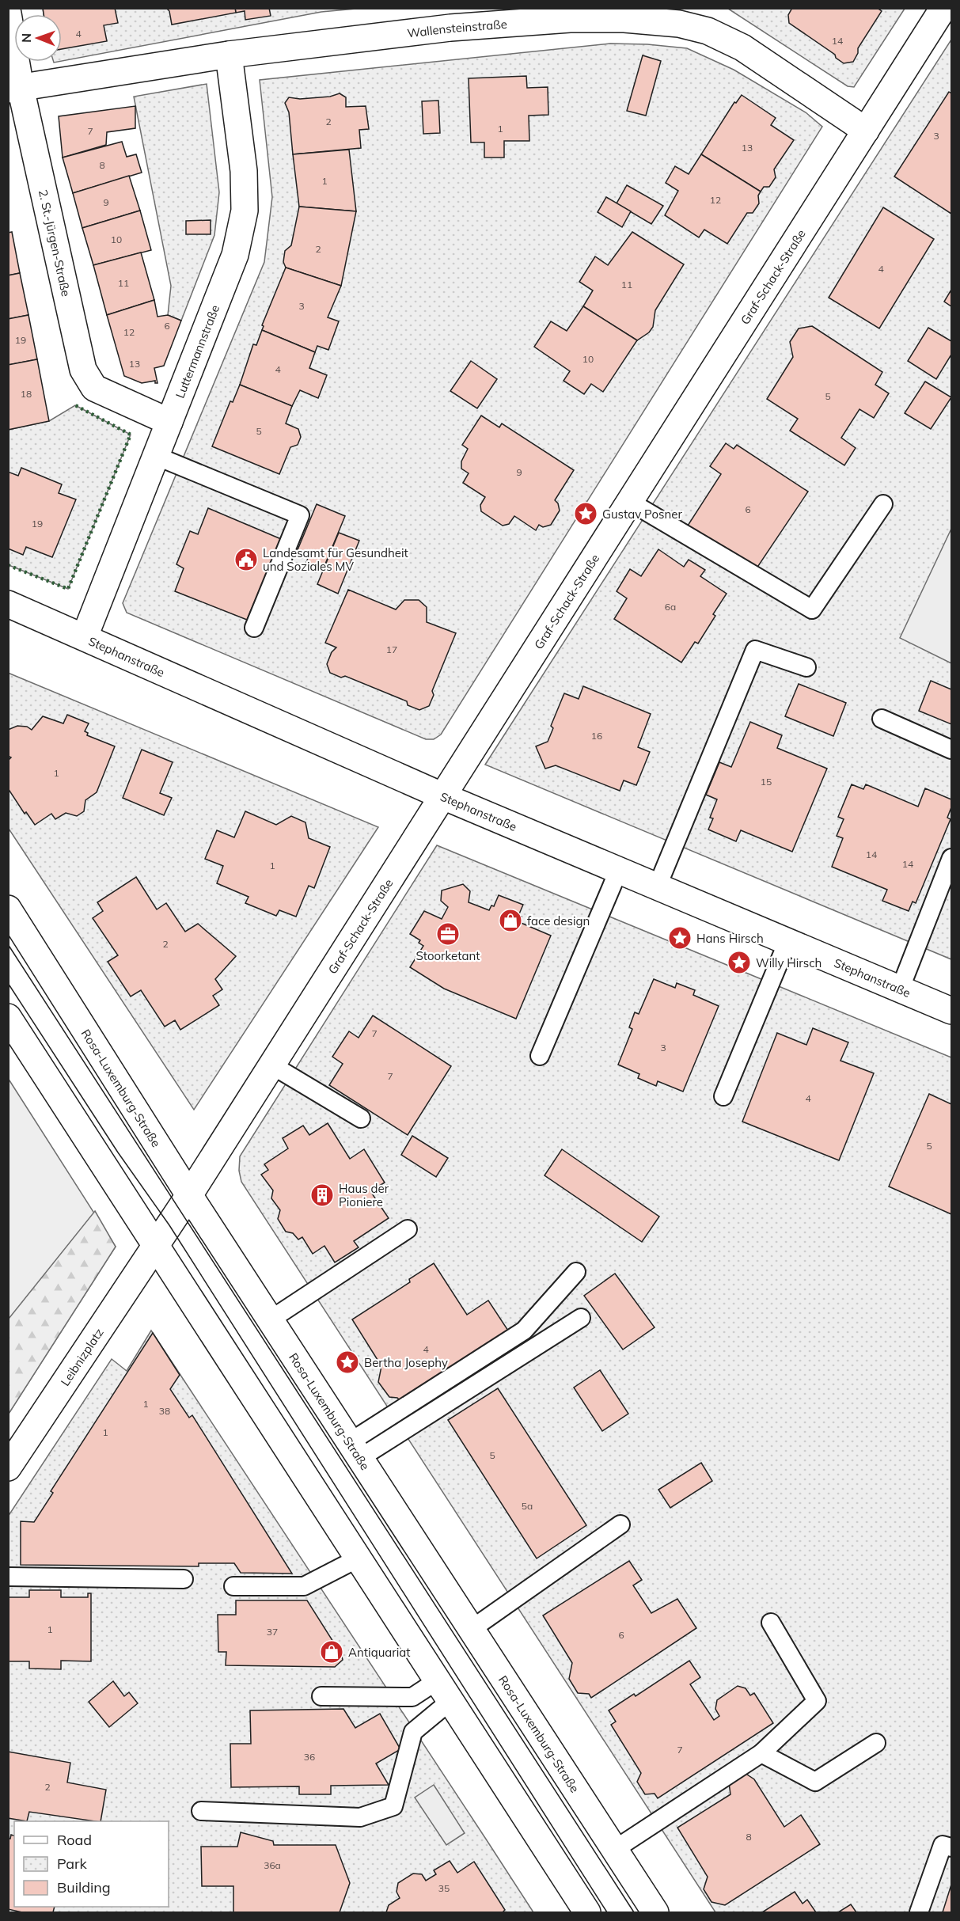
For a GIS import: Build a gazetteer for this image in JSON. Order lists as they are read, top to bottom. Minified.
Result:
{"streets":{"street":["Wallensteinstraße","2. St.-Jürgen-Straße","Graf-Schack-Straße","Luttermannstraße","Stephanstraße","Rosa-Luxemburg-Straße","Leibnizplatz"]},"crossings":[["Wallensteinstraße","2. St.-Jürgen-Straße"],["Wallensteinstraße","Graf-Schack-Straße"],["Wallensteinstraße","Luttermannstraße"],["2. St.-Jürgen-Straße","Luttermannstraße"],["Graf-Schack-Straße","Stephanstraße"],["Graf-Schack-Straße","Rosa-Luxemburg-Straße"],["Graf-Schack-Straße","Leibnizplatz"],["Luttermannstraße","Stephanstraße"],["Rosa-Luxemburg-Straße","Leibnizplatz"]],"places":{"place":["Gustav Posner","Hans Hirsch","Willy Hirsch","Bertha Josephy"],"public building":["Landesamt für Gesundheit und Soziales MV"],"shop":["face design","Antiquariat"],"office":["Stoorketant"],"building":["Haus der Pioniere"]},"house_numbers":["4","14","2","1","7","3","13","8","1","12","9","10","2","4","11","11","3","6","12","19","10","13","4","18","5","5","9","6","19","6a","17","16","1","15","14","14","1","2","7","3","7","4","5","4","1","38","1","5","5a","1","37","6","7","36","2","8","36a","35"],"legend":["Road","Park","Building"],"north":"left"}
